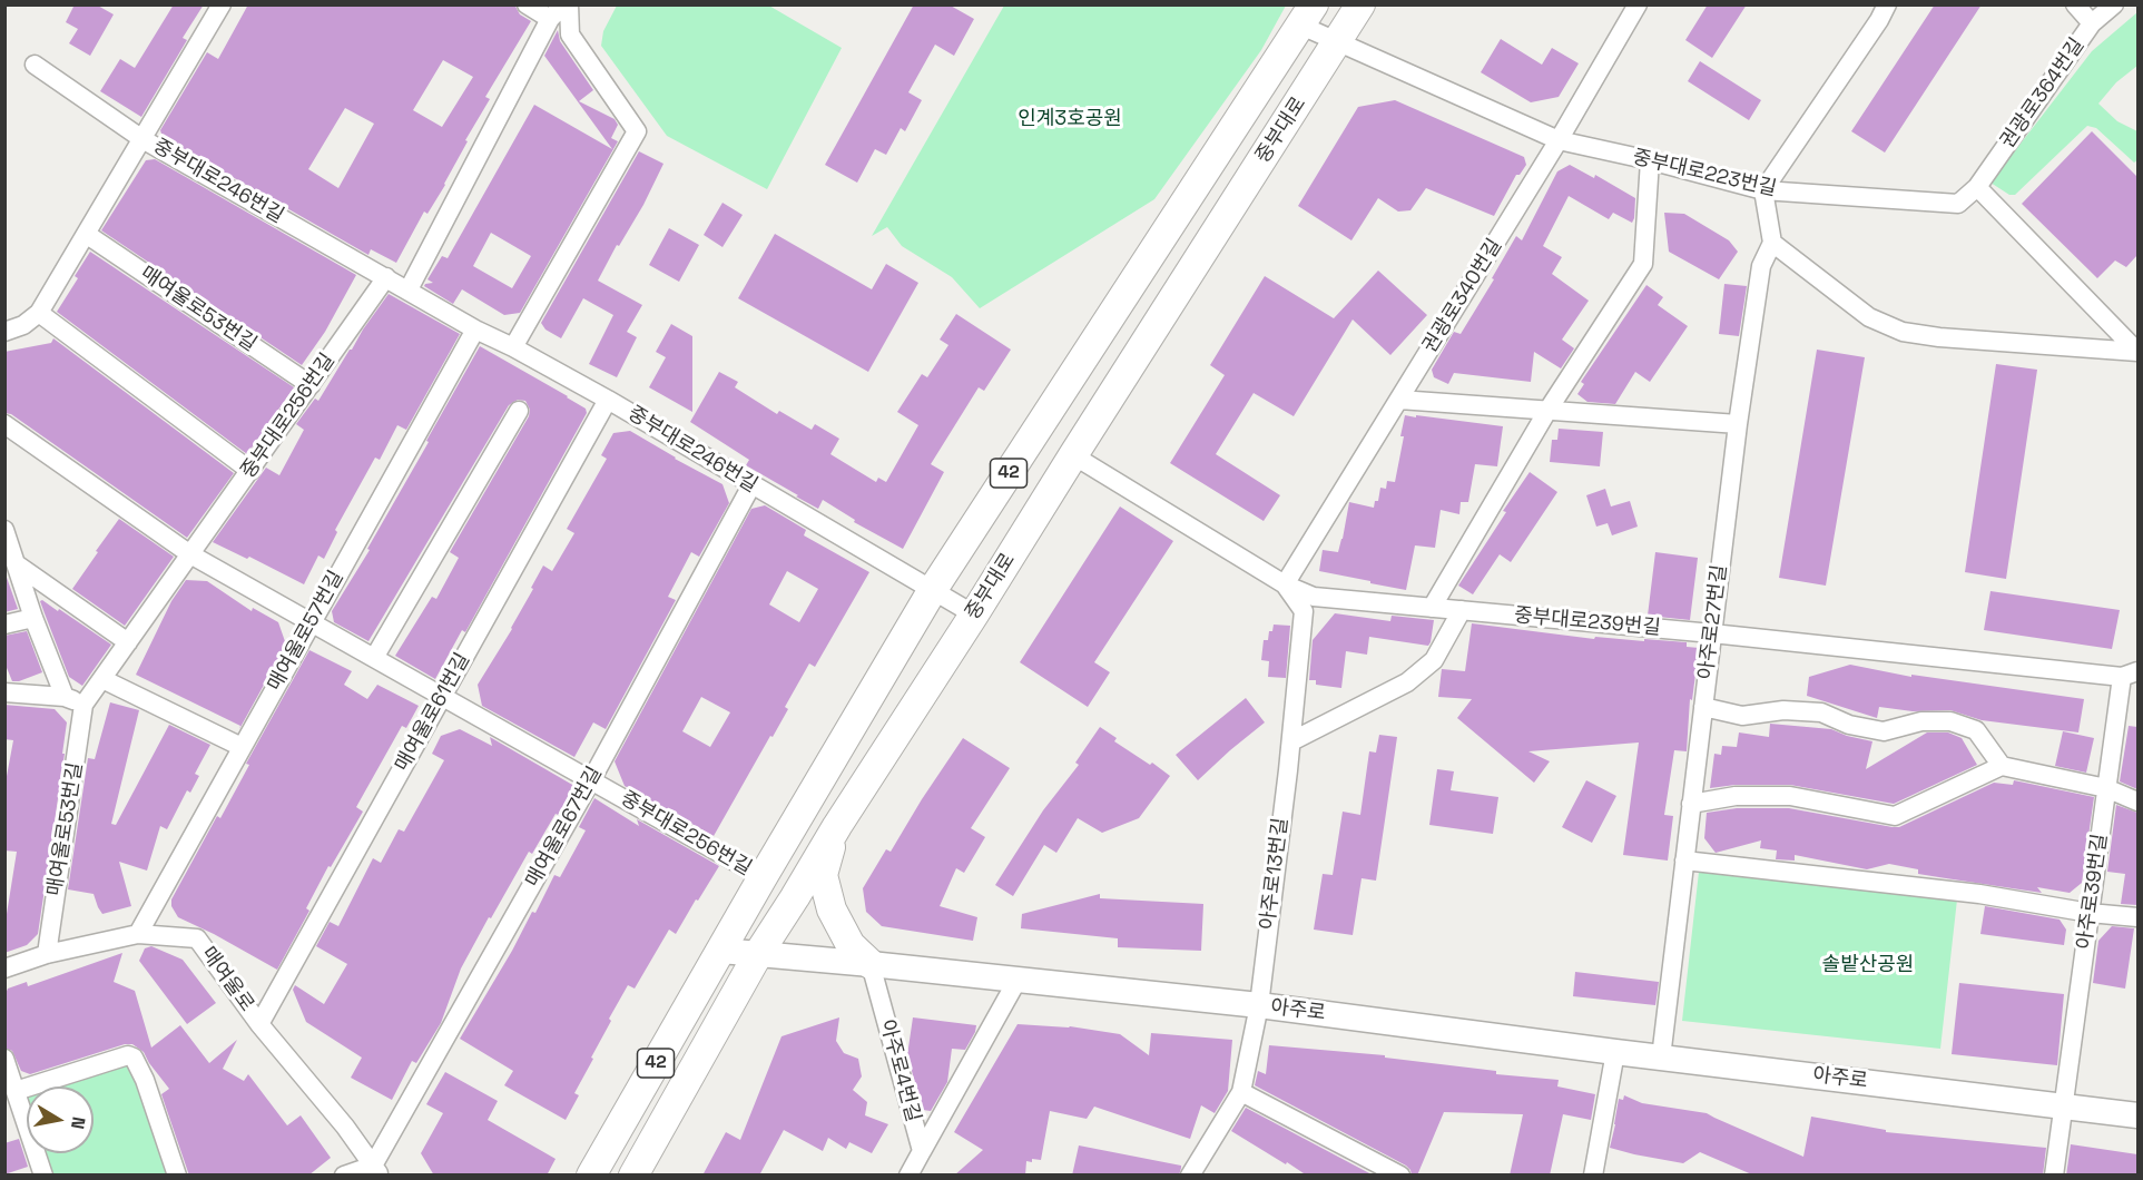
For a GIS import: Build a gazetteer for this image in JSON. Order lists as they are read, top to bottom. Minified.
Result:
{"streets":{"main road":["중부대로","42"],"street":["권광로364번길","중부대로223번길","중부대로246번길","권광로340번길","매여울로53번길","중부대로256번길","중부대로239번길","아주로27번길","매여울로57번길","매여울로61번길","매여울로67번길","아주로13번길","아주로39번길","매여울로","아주로","아주로4번길"]},"crossings":[["권광로364번길","중부대로223번길"],["중부대로","중부대로223번길"],["중부대로","중부대로246번길"],["중부대로","중부대로256번길"],["중부대로","중부대로239번길"],["중부대로","아주로"],["중부대로223번길","권광로340번길"],["중부대로246번길","중부대로256번길"],["중부대로246번길","매여울로57번길"],["중부대로246번길","매여울로61번길"],["중부대로246번길","매여울로67번길"],["권광로340번길","중부대로239번길"],["권광로340번길","아주로13번길"],["매여울로53번길","중부대로256번길"],["매여울로53번길","매여울로"],["중부대로256번길","매여울로57번길"],["중부대로256번길","매여울로61번길"],["중부대로256번길","매여울로67번길"],["중부대로239번길","아주로27번길"],["중부대로239번길","아주로13번길"],["중부대로239번길","아주로39번길"],["아주로27번길","아주로"],["매여울로57번길","매여울로"],["매여울로61번길","매여울로"],["매여울로67번길","매여울로"],["아주로13번길","아주로"],["아주로39번길","아주로"],["아주로","아주로4번길"]],"parks":["인계3호공원","솔밭산공원"],"north":"right"}
